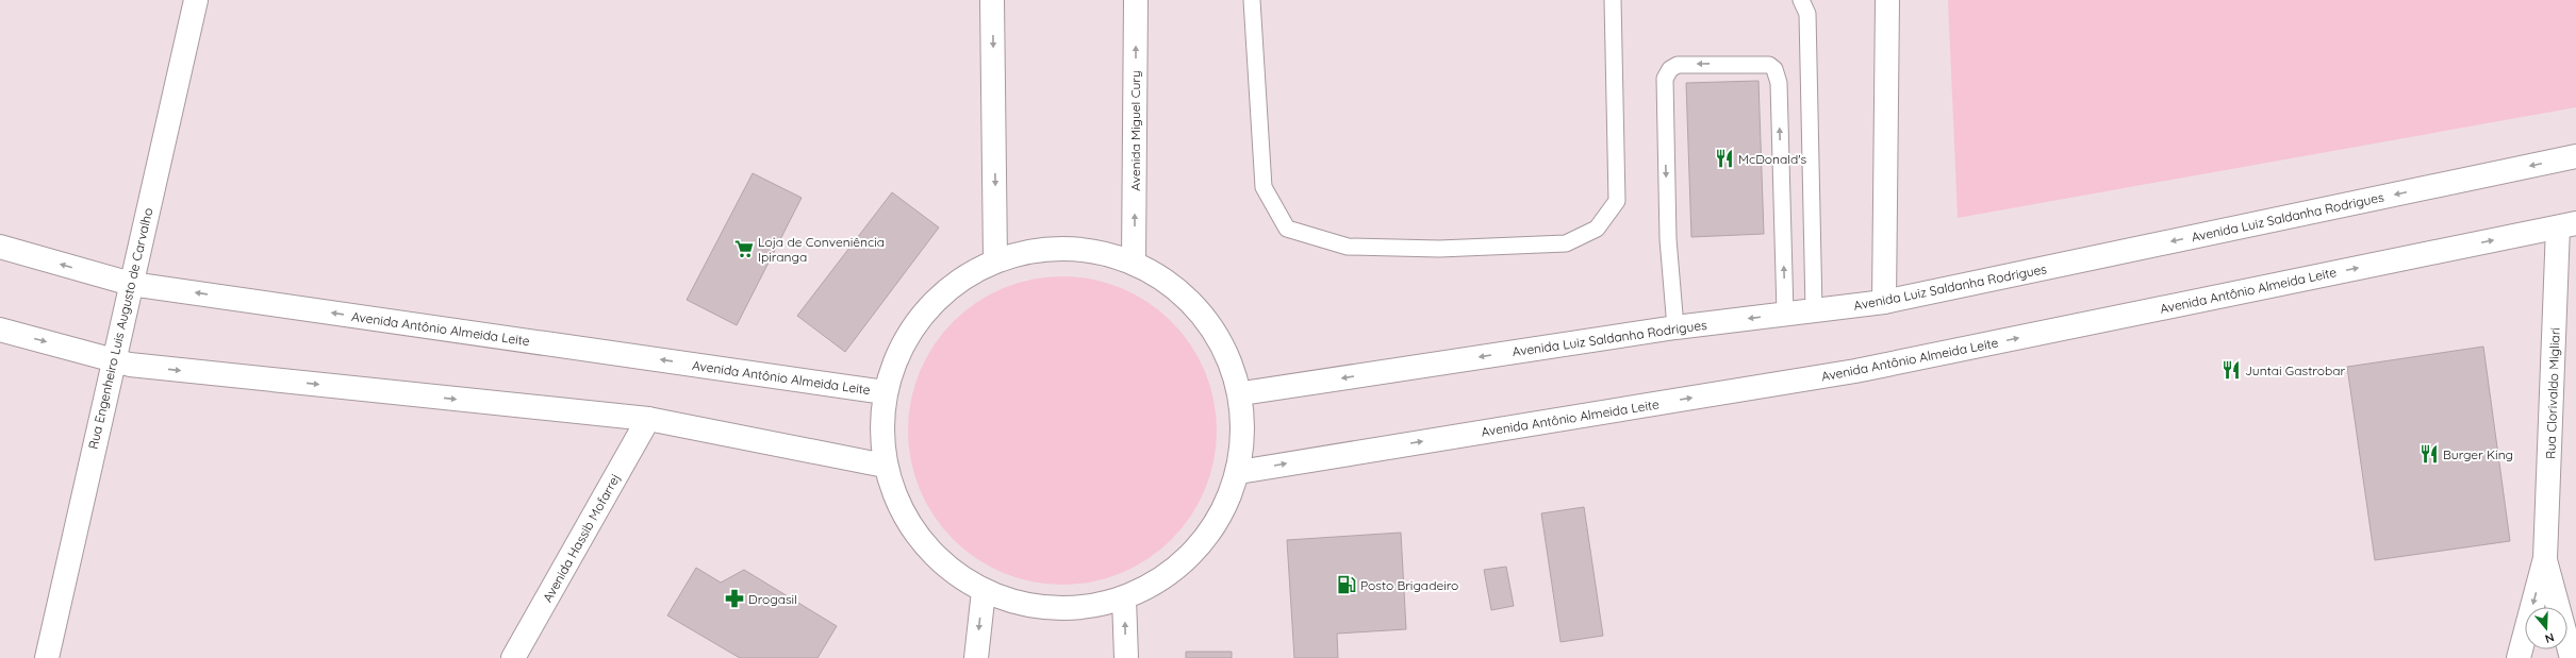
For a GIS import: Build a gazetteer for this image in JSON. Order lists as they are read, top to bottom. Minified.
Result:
{"streets":{"main road":["Avenida Miguel Cury","Avenida Luiz Saldanha Rodrigues","Avenida Antônio Almeida Leite","Rua Engenheiro Luis Augusto de Carvalho","Rua Clorivaldo Migliari","Avenida Hassib Mofarrej"]},"crossings":[["Avenida Antônio Almeida Leite","Rua Engenheiro Luis Augusto de Carvalho"],["Avenida Antônio Almeida Leite","Rua Clorivaldo Migliari"]],"one_way":["Avenida Luiz Saldanha Rodrigues"],"places":{"restaurant":["McDonald's","Juntai Gastrobar","Burger King"],"supermarket":["Loja de Conveniência Ipiranga"],"fuel station":["Posto Brigadeiro"],"pharmacy":["Drogasil"]},"north":"bottom"}
